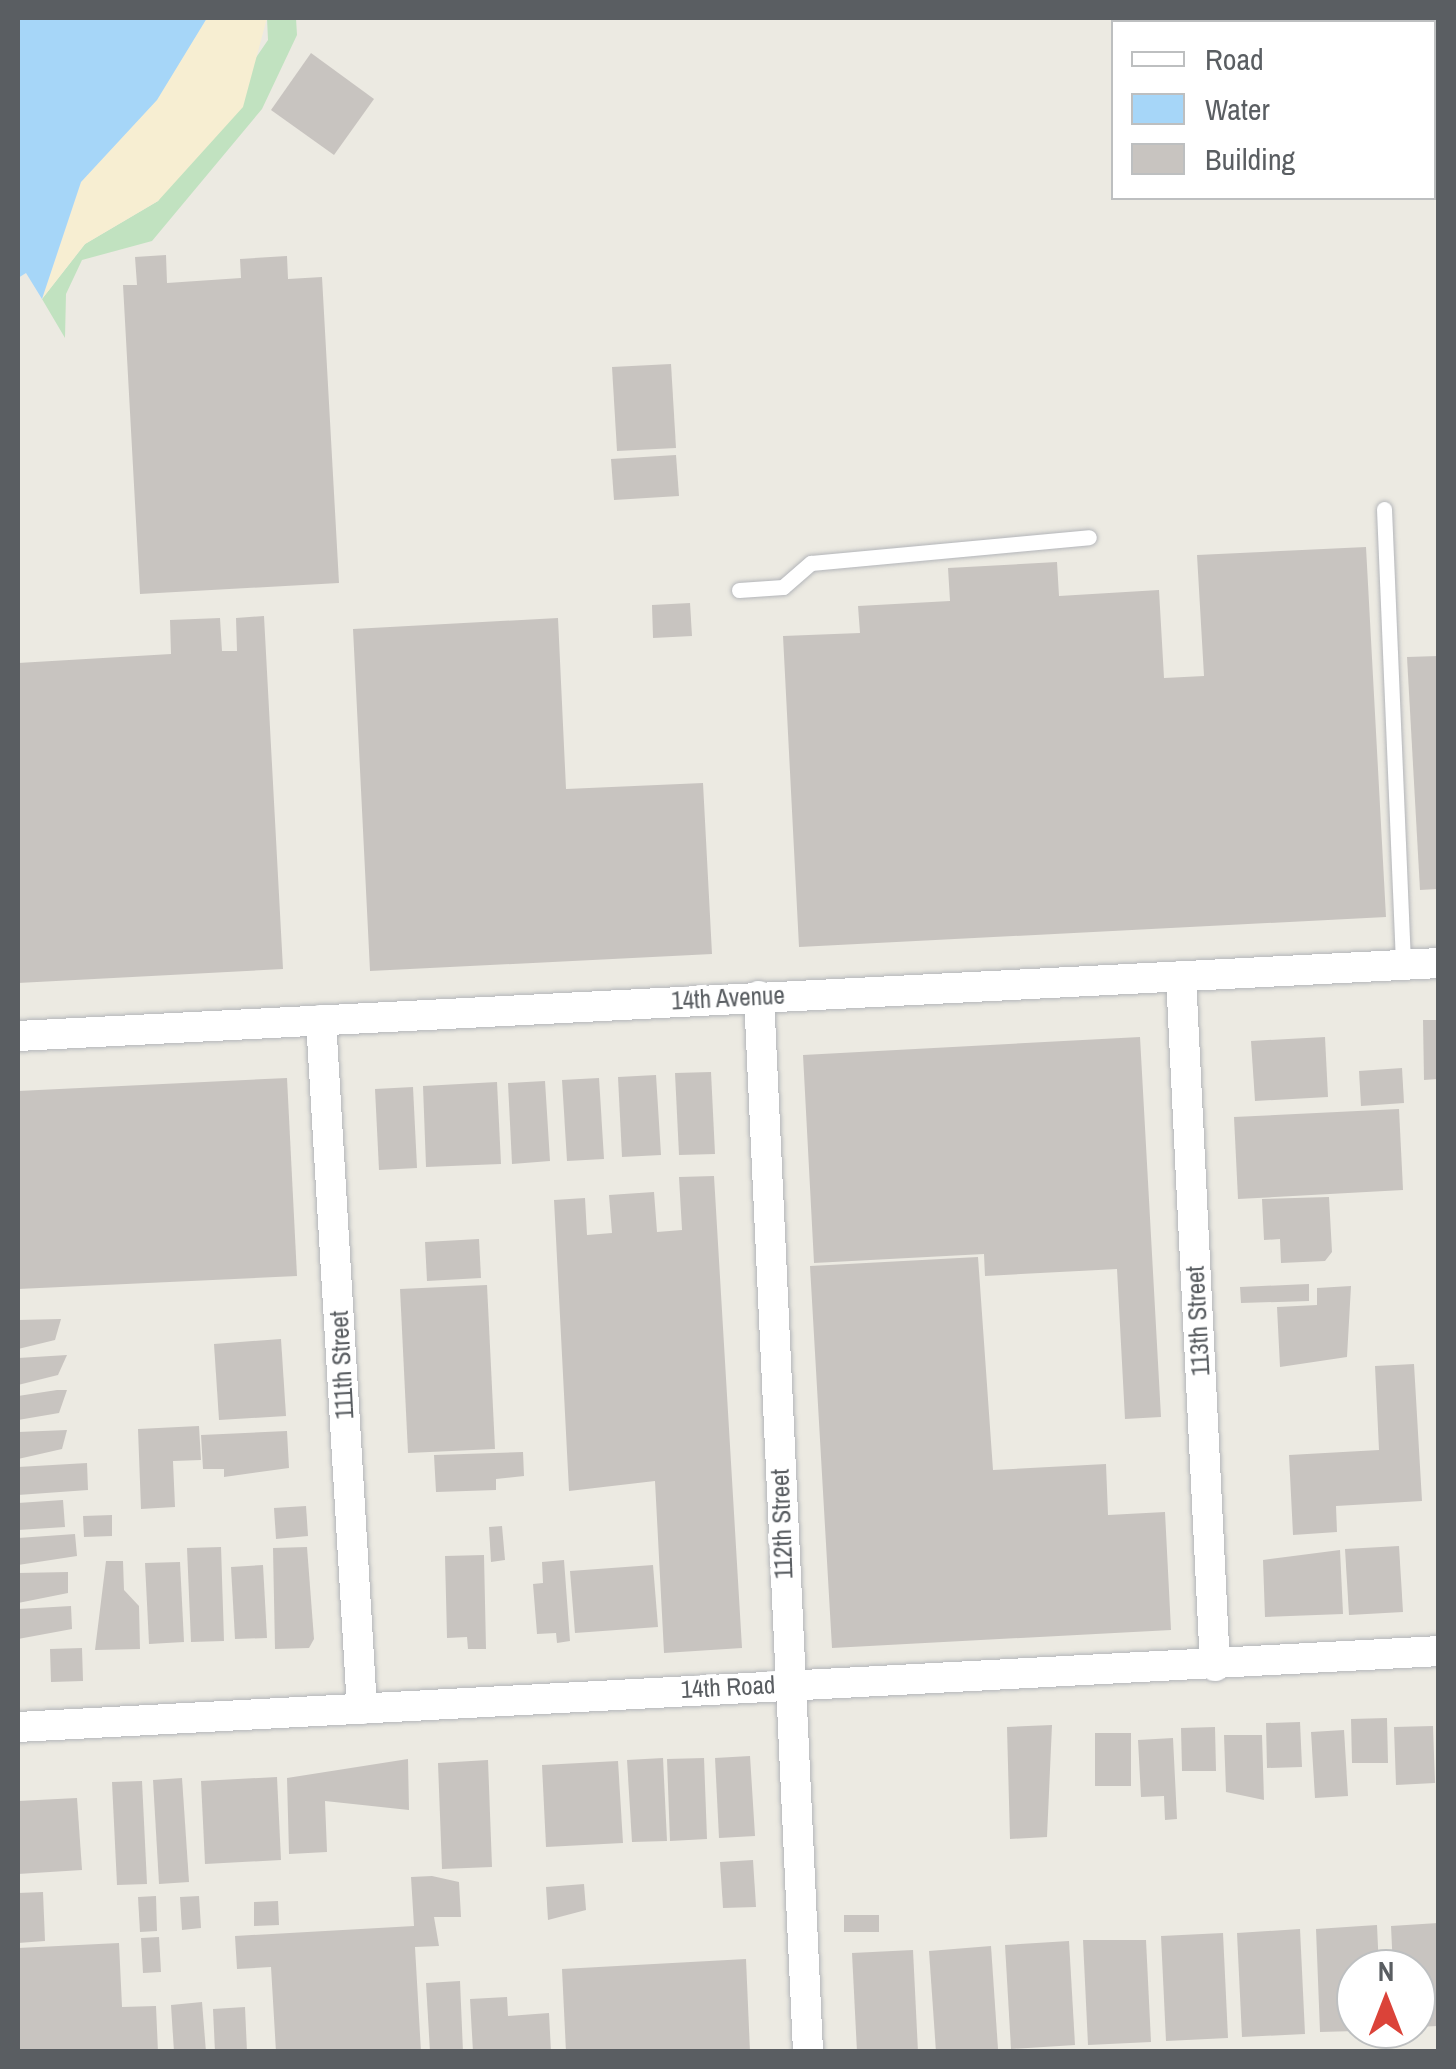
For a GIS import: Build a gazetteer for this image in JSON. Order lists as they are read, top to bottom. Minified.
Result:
{"streets":{"street":["14th Avenue","113th Street","111th Street","112th Street","14th Road"]},"crossings":[["14th Avenue","113th Street"],["14th Avenue","111th Street"],["14th Avenue","112th Street"],["113th Street","14th Road"],["111th Street","14th Road"],["112th Street","14th Road"]],"legend":["Road","Water","Building"],"north":"top"}
